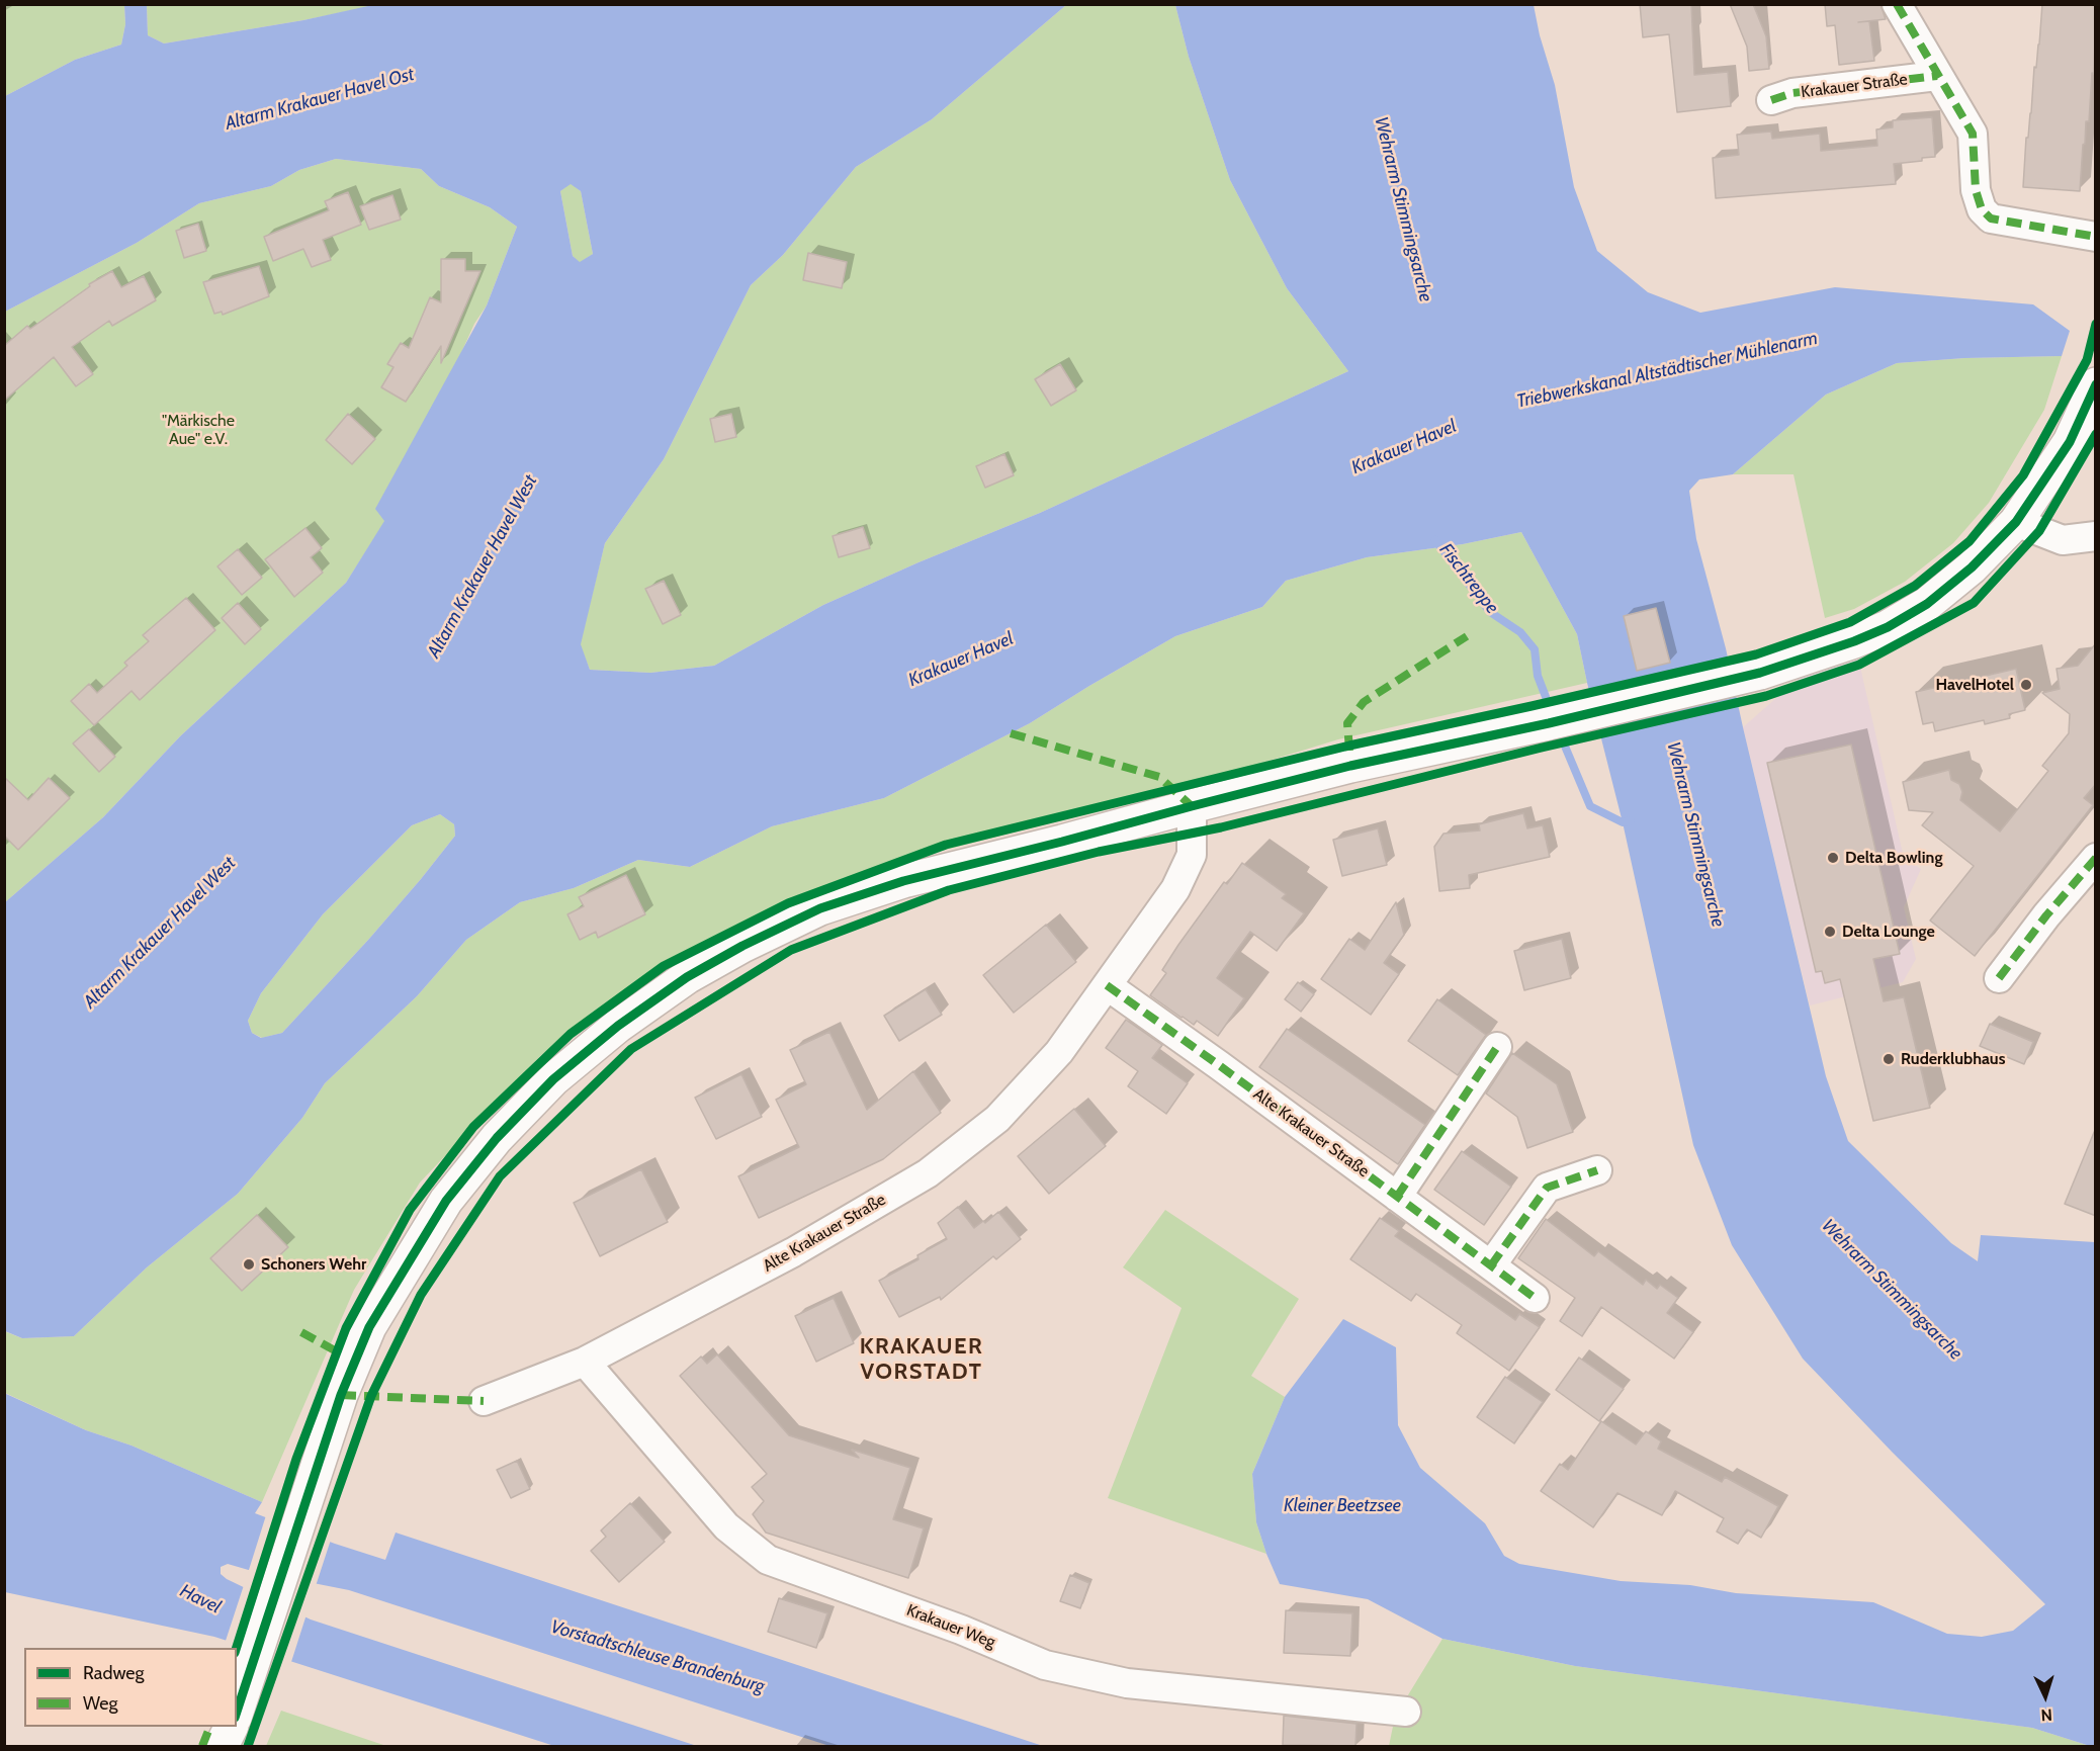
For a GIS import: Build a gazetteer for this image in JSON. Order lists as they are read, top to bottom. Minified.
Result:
{"streets":{"street":["Krakauer Straße","Alte Krakauer Straße","Krakauer Weg"]},"crossings":[["Alte Krakauer Straße","Krakauer Weg"]],"districts":["KRAKAUER VORSTADT"],"water":["Altarm Krakauer Havel Ost","Wehrarm Stimmingsarche","Triebwerkskanal Altstädtischer Mühlenarm","Krakauer Havel","Altarm Krakauer Havel West","Fischtreppe","Kleiner Beetzsee","Havel","Vorstadtschleuse Brandenburg"],"parks":["\"Märkische Aue\" e.V."],"places":["HavelHotel","Delta Bowling","Delta Lounge","Ruderklubhaus","Schoners Wehr"],"legend":["Radweg","Weg"],"north":"bottom"}
